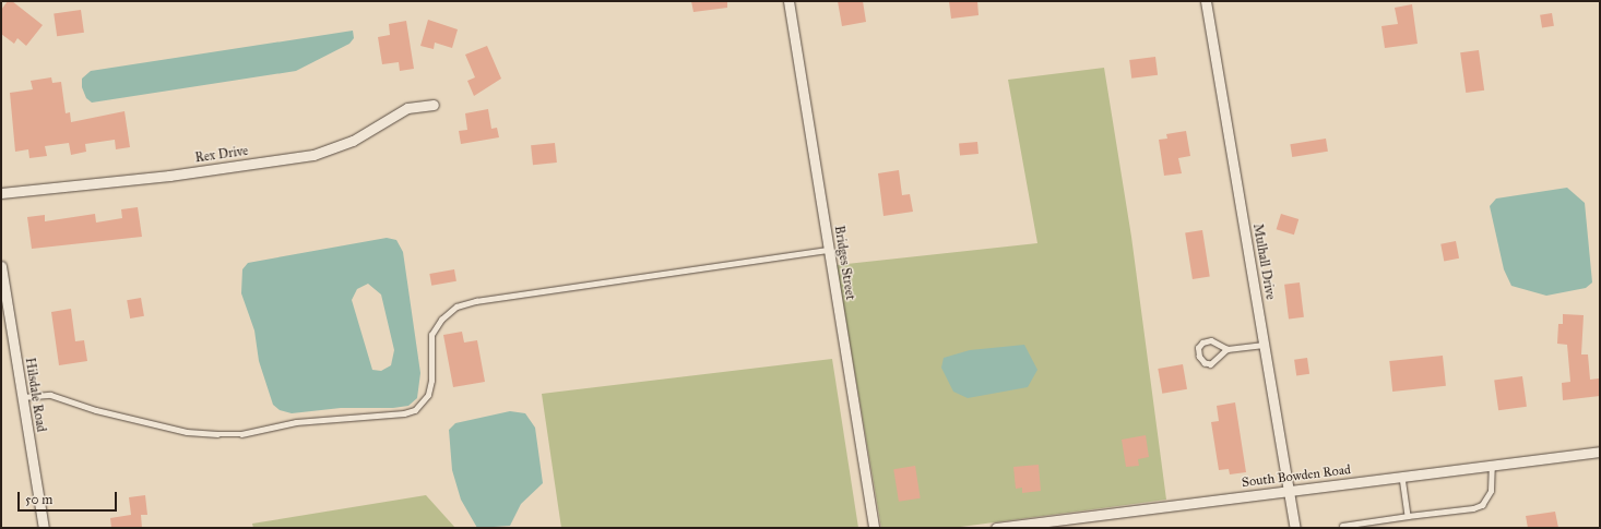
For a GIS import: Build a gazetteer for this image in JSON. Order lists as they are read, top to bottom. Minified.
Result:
{"streets":{"street":["Rex Drive","Mulhall Drive","Bridges Street","Hilsdale Road","South Bowden Road"]},"crossings":[["Mulhall Drive","South Bowden Road"]],"scale_bar":"50 m"}
